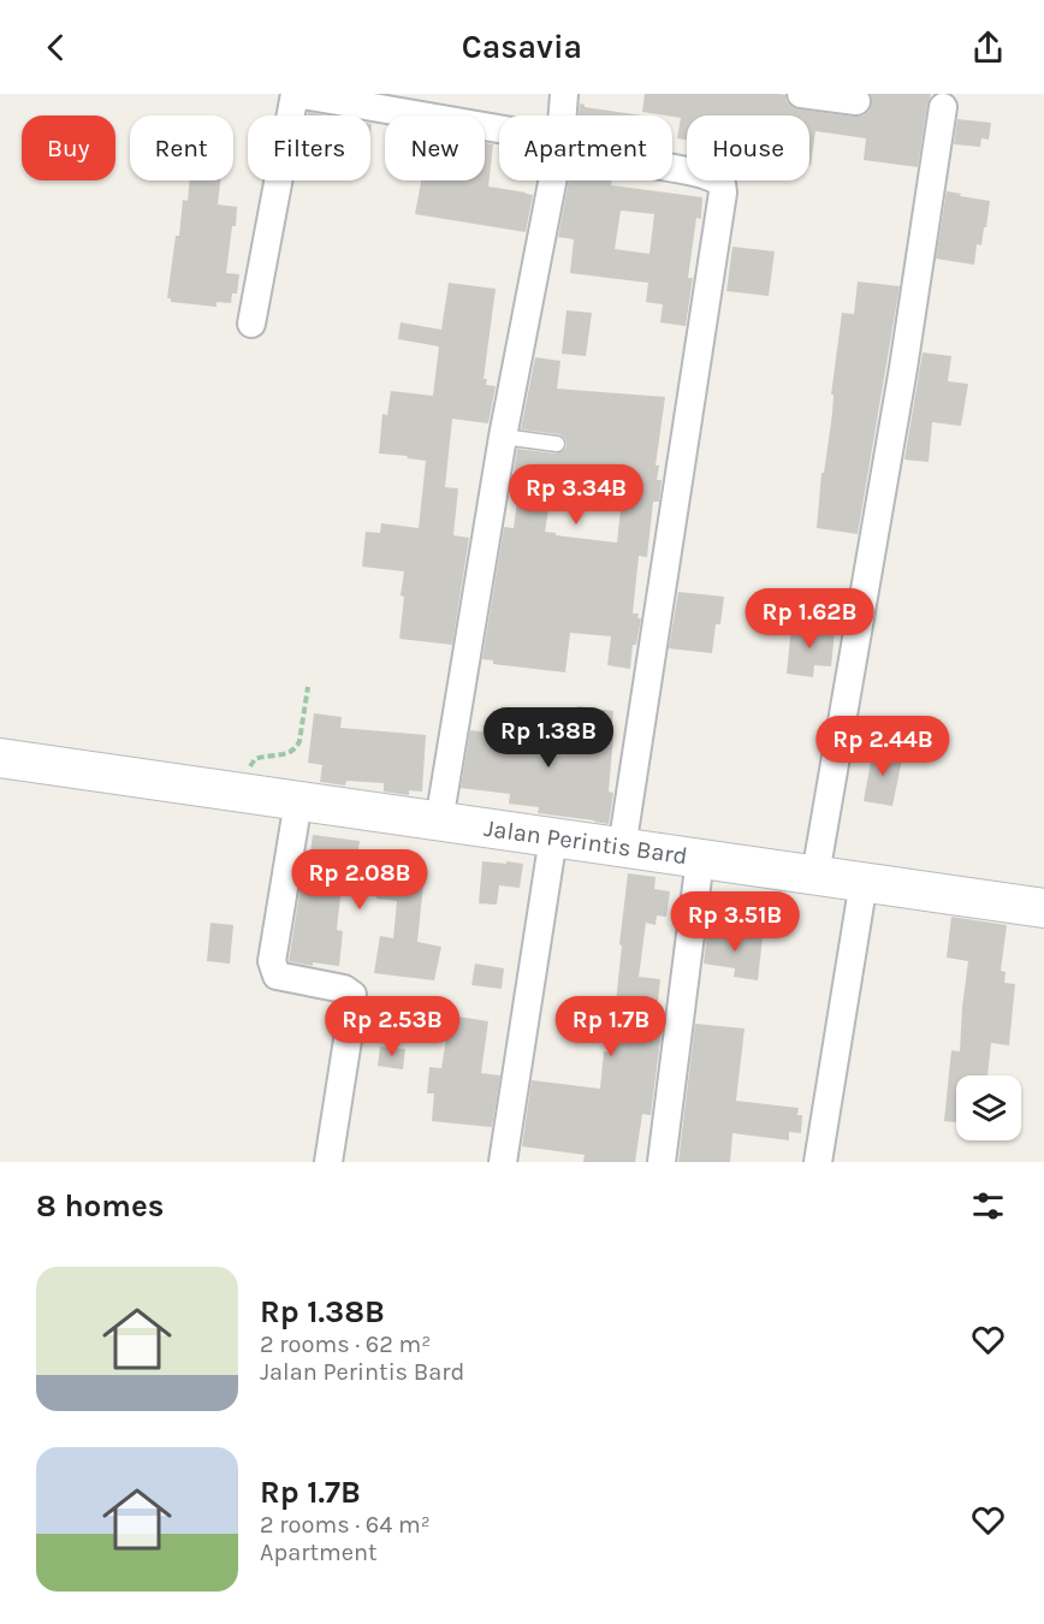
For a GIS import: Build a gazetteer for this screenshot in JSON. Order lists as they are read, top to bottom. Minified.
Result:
{"streets":{"street":["Jalan Perintis Bard"]},"page":{"header":"Casavia","chip":["Buy","Rent","Filters","New","Apartment","House"],"price":["Rp 3.34B","Rp 1.62B","Rp 1.38B","Rp 2.44B","Rp 2.08B","Rp 3.51B","Rp 2.53B","Rp 1.7B"],"heading":"8 homes","list":[{"name":"Rp 1.38B","note":"2 rooms · 62 m² · Jalan Perintis Bard"},{"name":"Rp 1.7B","note":"2 rooms · 64 m² · Apartment"}]}}
